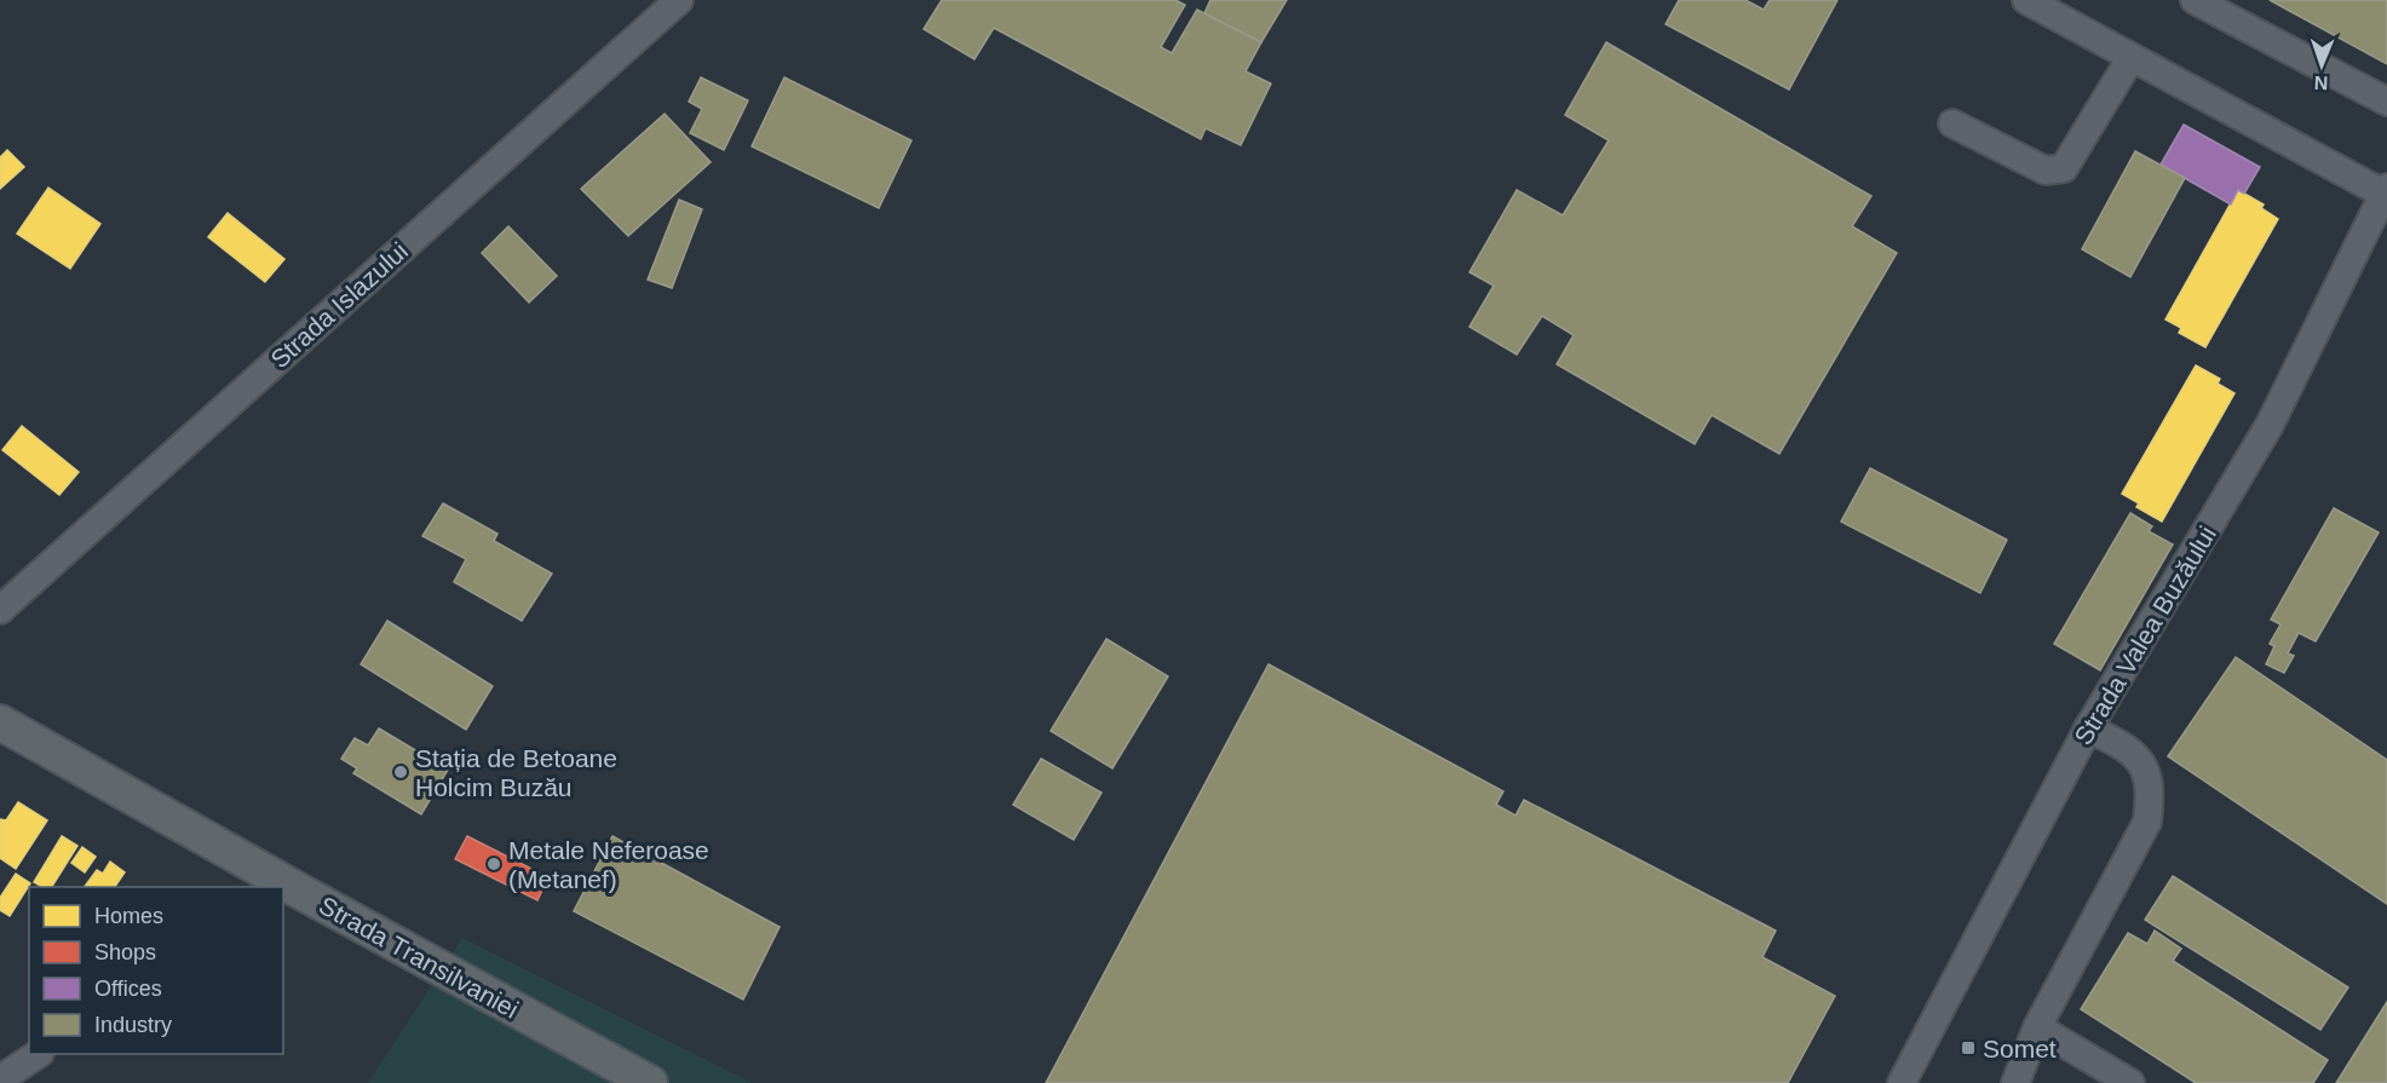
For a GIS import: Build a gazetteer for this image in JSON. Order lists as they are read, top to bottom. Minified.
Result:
{"streets":{"main road":["Strada Transilvaniei"],"street":["Strada Islazului","Strada Valea Buzăului"]},"places":{"other":["Stația de Betoane Holcim Buzău","Metale Neferoase (Metanef)"],"transit":["Somet"]},"legend":["Homes","Shops","Offices","Industry"],"north":"bottom"}
